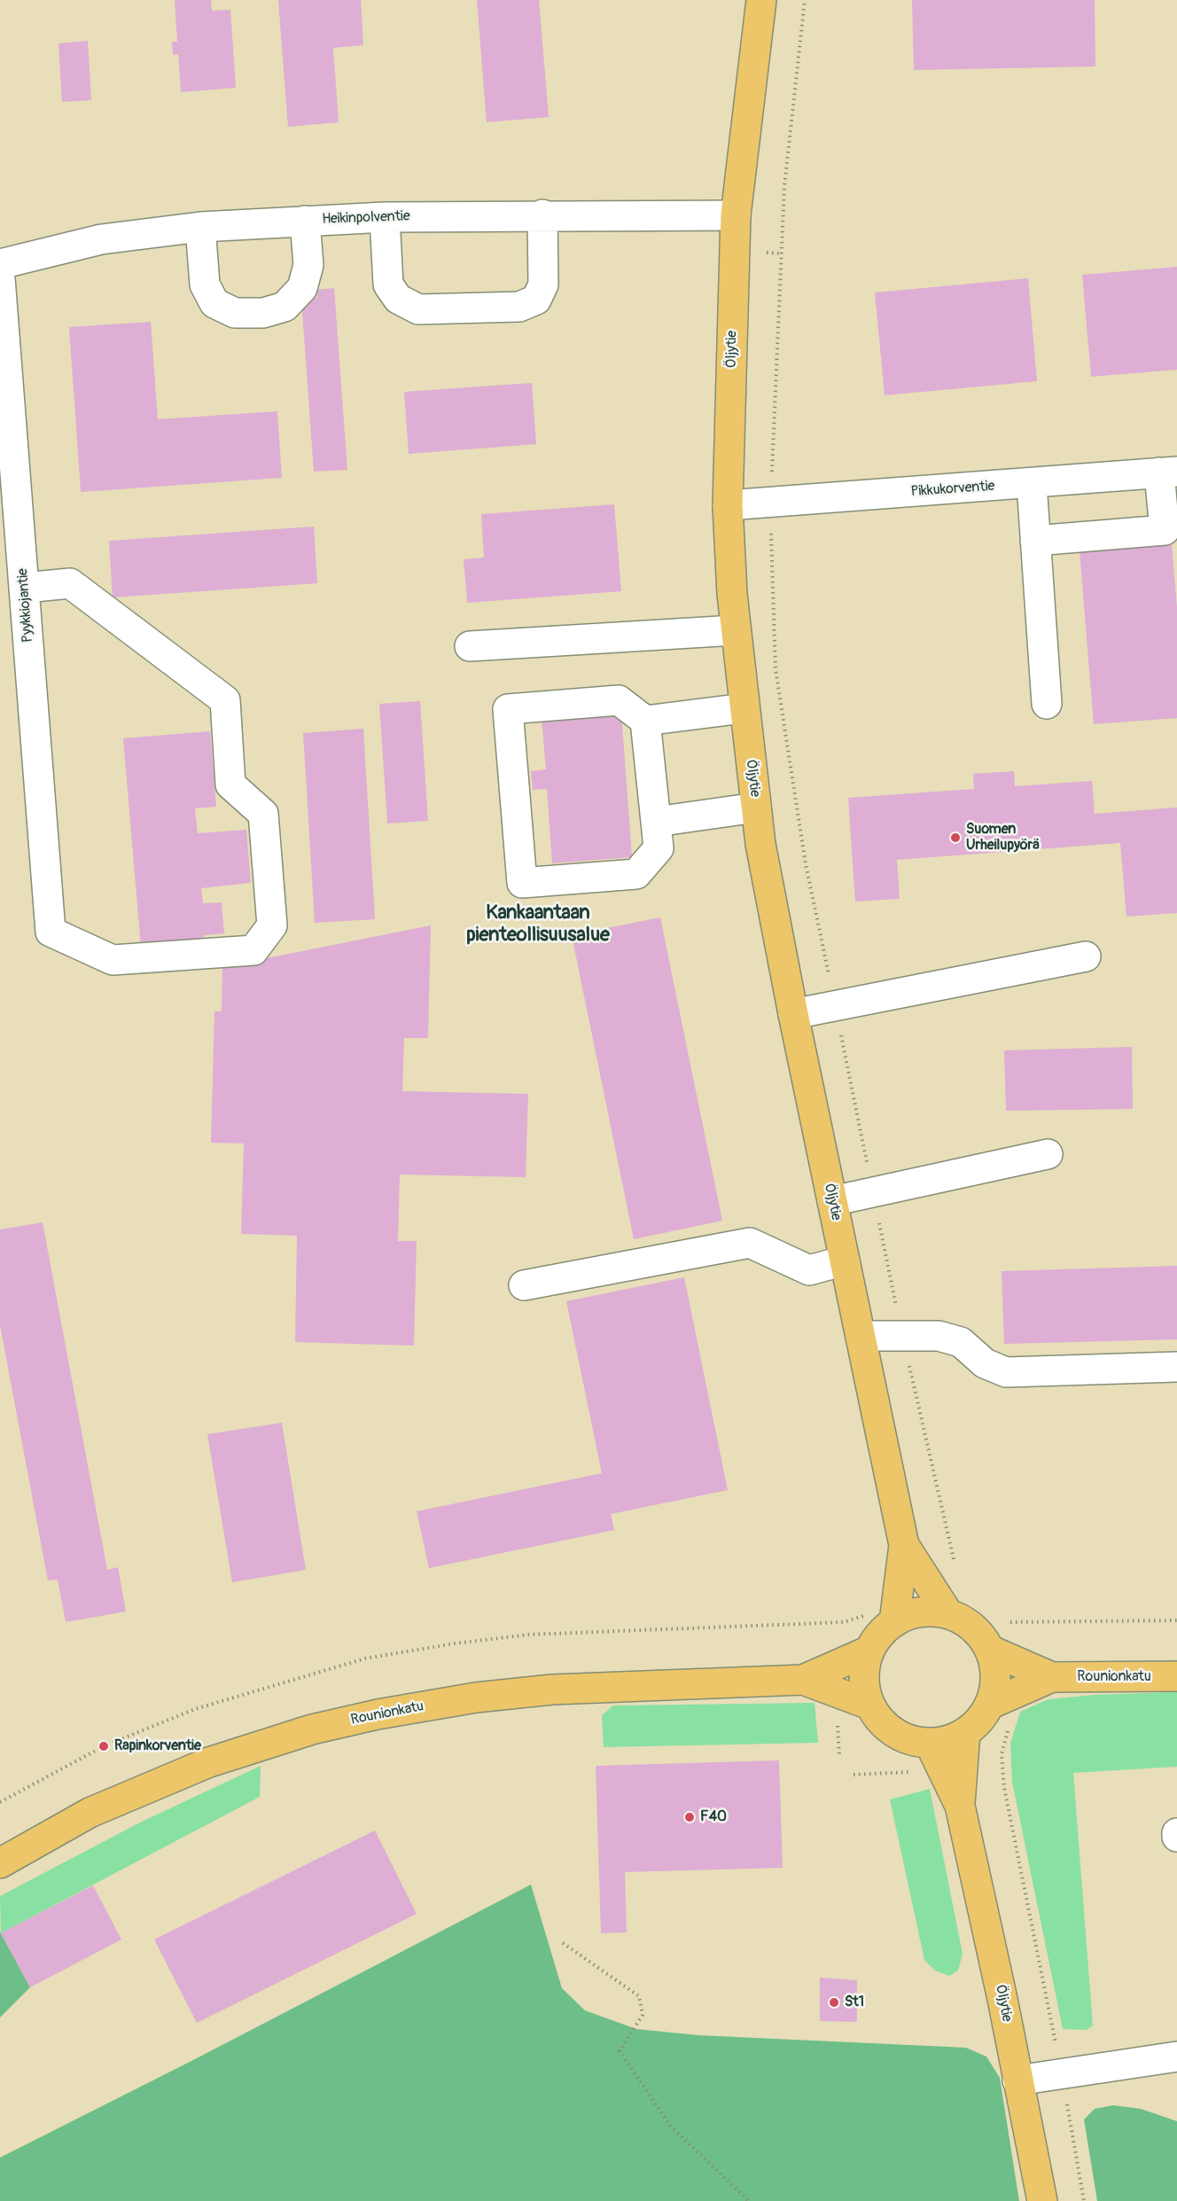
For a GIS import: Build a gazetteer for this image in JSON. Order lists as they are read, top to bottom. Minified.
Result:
{"streets":{"main road":["Öljytie","Rounionkatu"],"street":["Heikinpolventie","Pikkukorventie","Pyykkiojantie"]},"crossings":[["Heikinpolventie","Öljytie"],["Öljytie","Pikkukorventie"],["Öljytie","Rounionkatu"]],"districts":["Kankaantaan pienteollisuusalue"],"places":["Suomen Urheilupyörä","Rapinkorventie","F40","St1"]}
